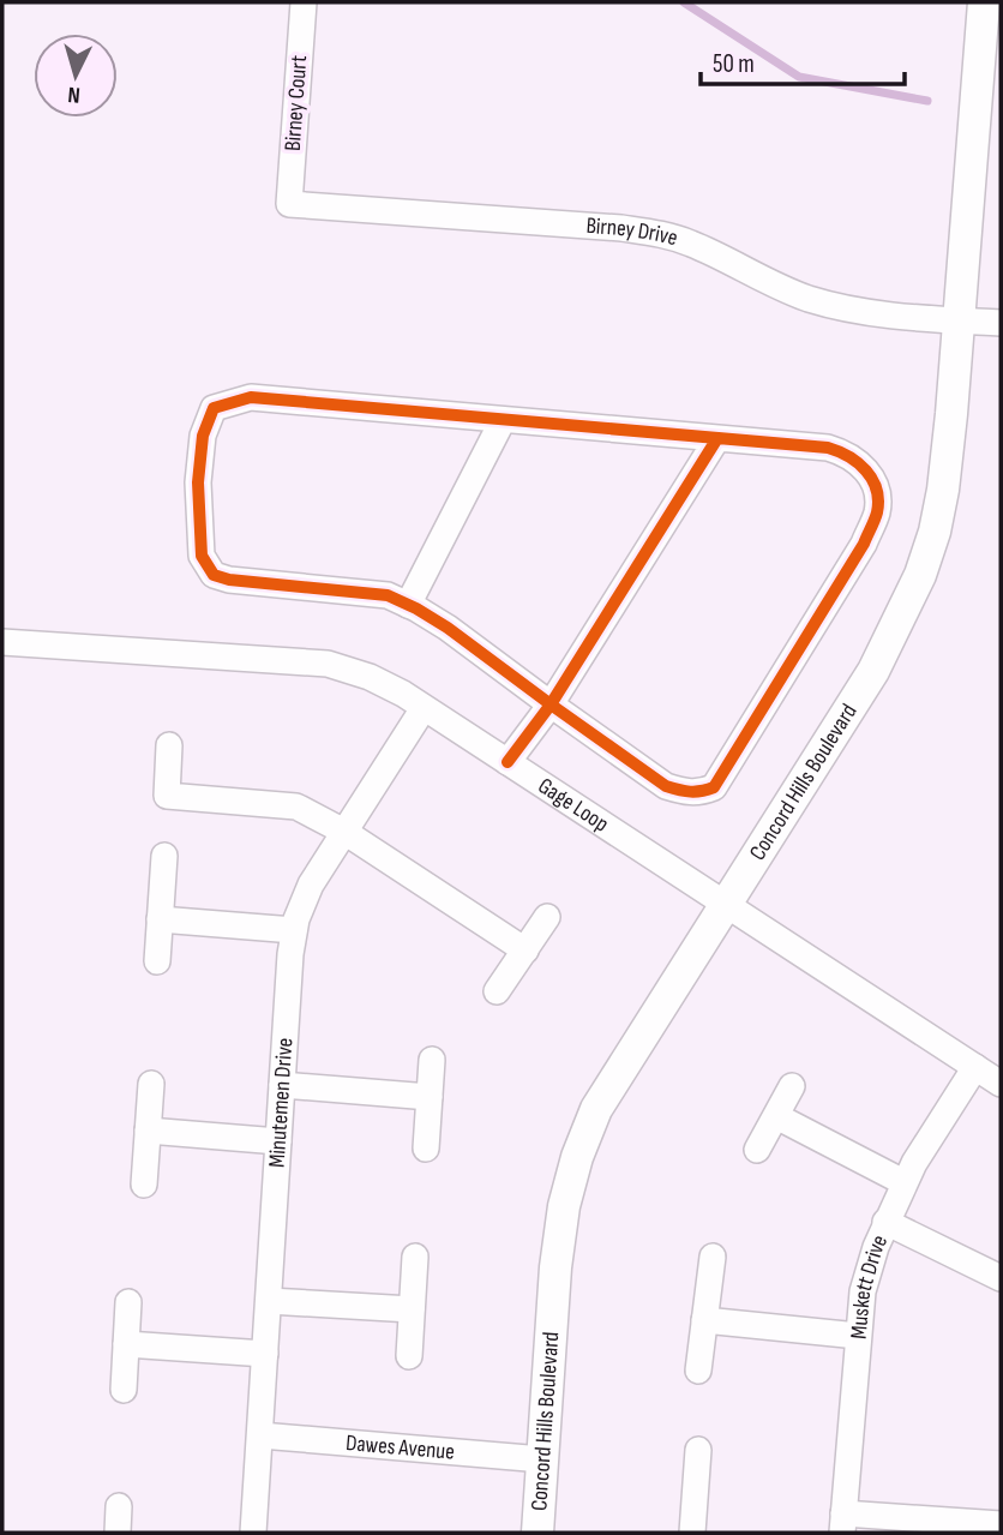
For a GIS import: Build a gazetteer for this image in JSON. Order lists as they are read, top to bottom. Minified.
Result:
{"streets":{"street":["Birney Court","Birney Drive","Concord Hills Boulevard","Gage Loop","Minutemen Drive","Muskett Drive","Dawes Avenue"]},"crossings":[["Birney Court","Birney Drive"],["Birney Drive","Concord Hills Boulevard"],["Concord Hills Boulevard","Gage Loop"],["Concord Hills Boulevard","Dawes Avenue"],["Gage Loop","Minutemen Drive"],["Gage Loop","Muskett Drive"],["Minutemen Drive","Dawes Avenue"]],"scale_bar":"50 m","north":"bottom"}
